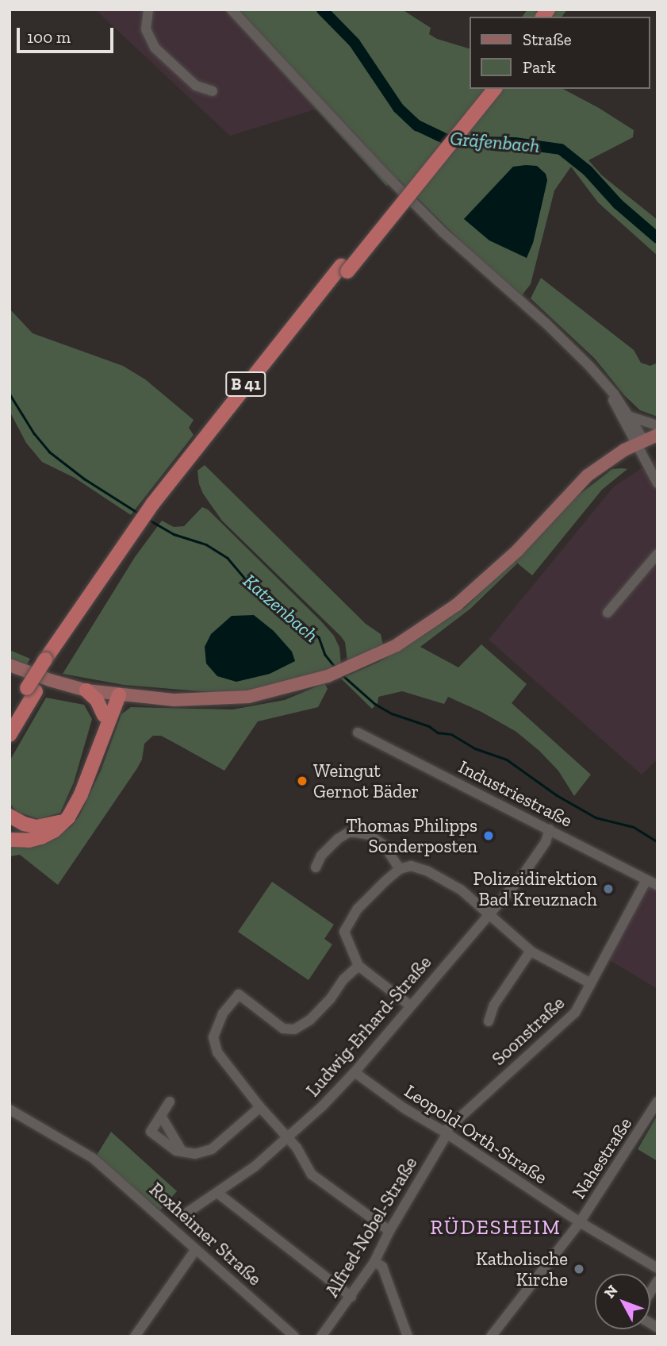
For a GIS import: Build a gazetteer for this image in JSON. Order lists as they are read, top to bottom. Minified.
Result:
{"streets":{"highway":["B 41"],"street":["Industriestraße","Ludwig-Erhard-Straße","Soonstraße","Leopold-Orth-Straße","Nahestraße","Alfred-Nobel-Straße","Roxheimer Straße"]},"crossings":[["Industriestraße","Ludwig-Erhard-Straße"],["Industriestraße","Soonstraße"],["Ludwig-Erhard-Straße","Leopold-Orth-Straße"],["Soonstraße","Leopold-Orth-Straße"],["Soonstraße","Alfred-Nobel-Straße"],["Leopold-Orth-Straße","Nahestraße"],["Leopold-Orth-Straße","Alfred-Nobel-Straße"]],"districts":["RÜDESHEIM"],"water":["Gräfenbach","Katzenbach"],"places":["Weingut Gernot Bäder","Thomas Philipps Sonderposten","Polizeidirektion Bad Kreuznach","Katholische Kirche"],"legend":["Straße","Park"],"scale_bar":"100 m","north":"top left"}
